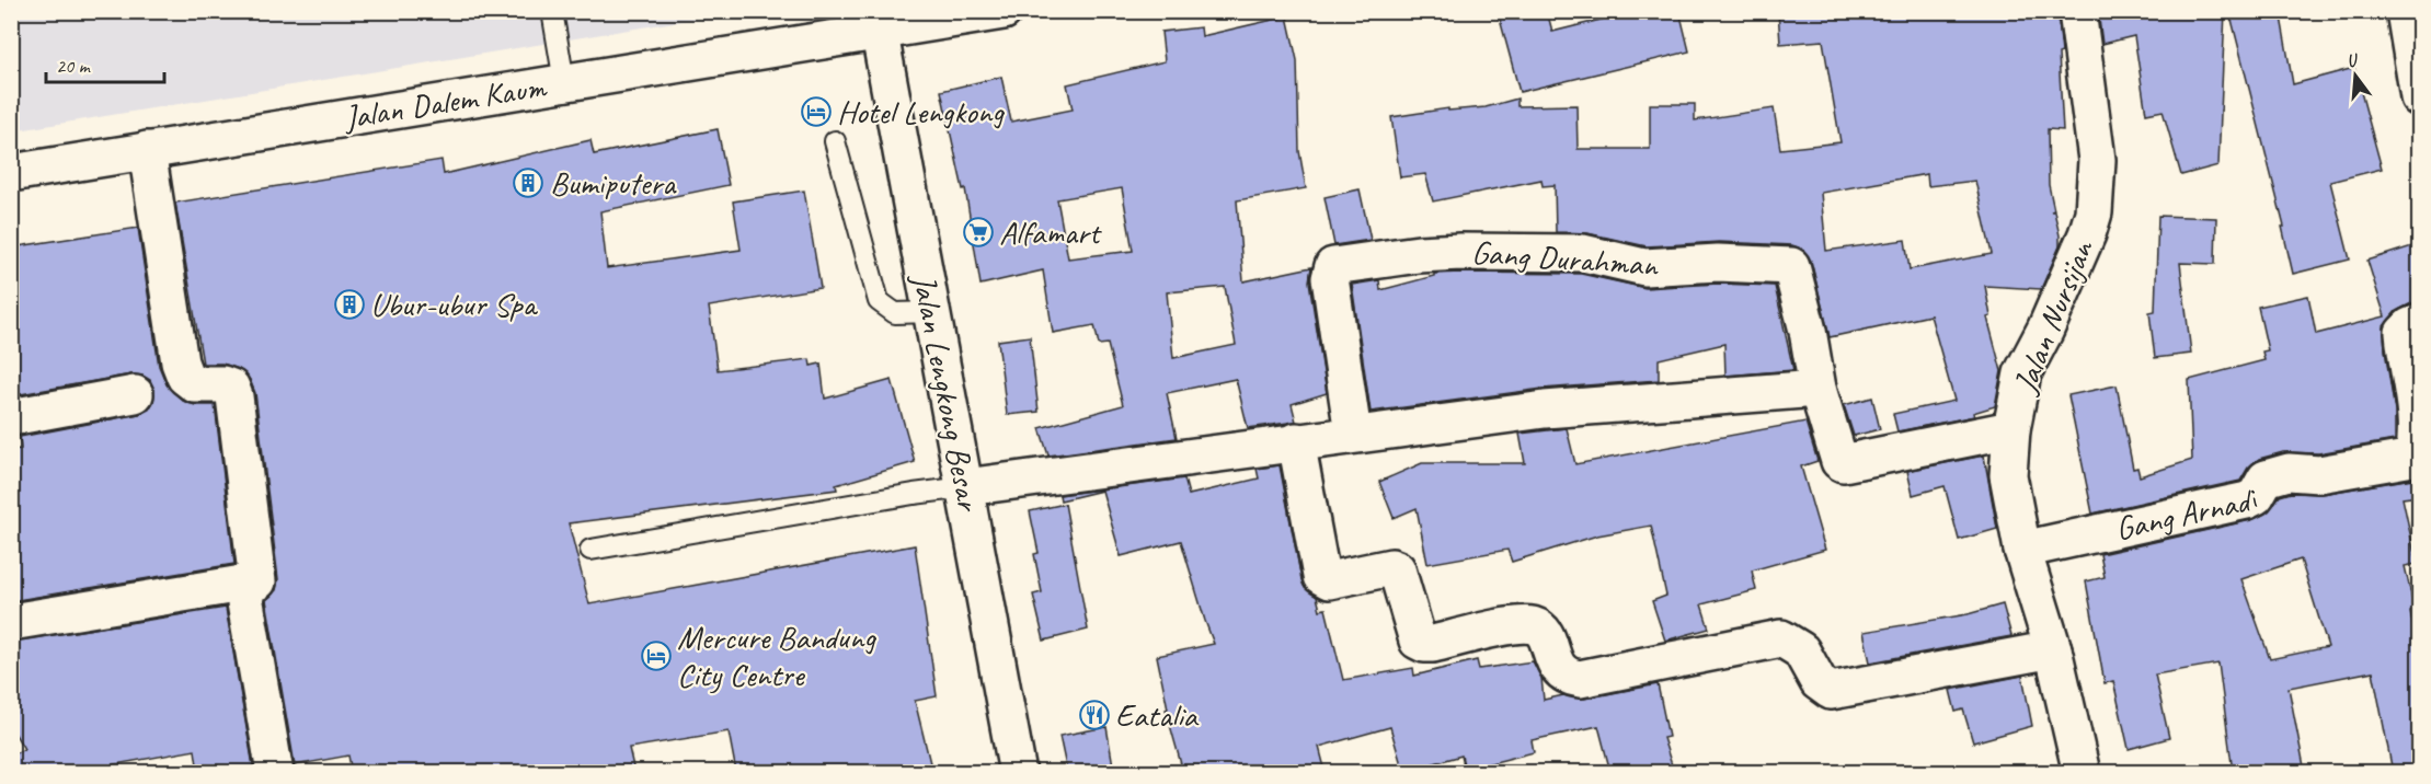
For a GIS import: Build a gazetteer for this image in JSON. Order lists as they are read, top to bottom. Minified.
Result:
{"streets":{"street":["Jalan Dalem Kaum","Gang Durahman","Jalan Nursijan","Jalan Lengkong Besar","Gang Arnadi"]},"crossings":[["Jalan Dalem Kaum","Jalan Lengkong Besar"],["Jalan Nursijan","Gang Arnadi"]],"places":{"hotel":["Hotel Lengkong","Mercure Bandung City Centre"],"building":["Bumiputera","Ubur-ubur Spa"],"supermarket":["Alfamart"],"restaurant":["Eatalia"]},"scale_bar":"20 m","north":"top"}
